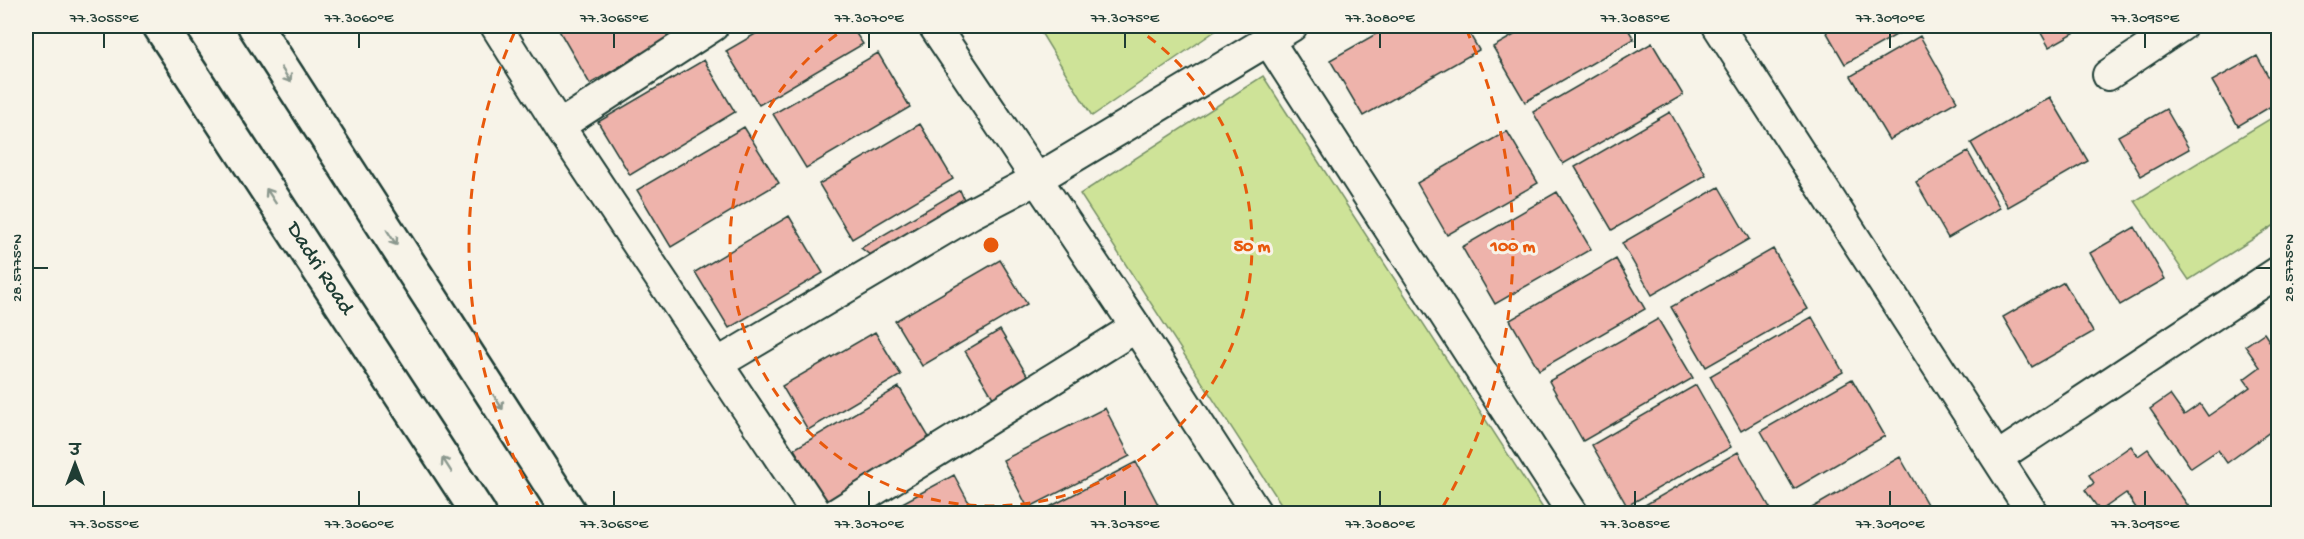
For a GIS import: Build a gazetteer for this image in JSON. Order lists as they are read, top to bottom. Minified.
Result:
{"streets":{"highway":["Dadri Road"]},"north":"top","coordinates":["77.3055°E","77.3060°E","77.3065°E","77.3070°E","77.3075°E","77.3080°E","77.3085°E","77.3090°E","77.3095°E","28.5775°N"],"rings":["50 m","100 m"]}
